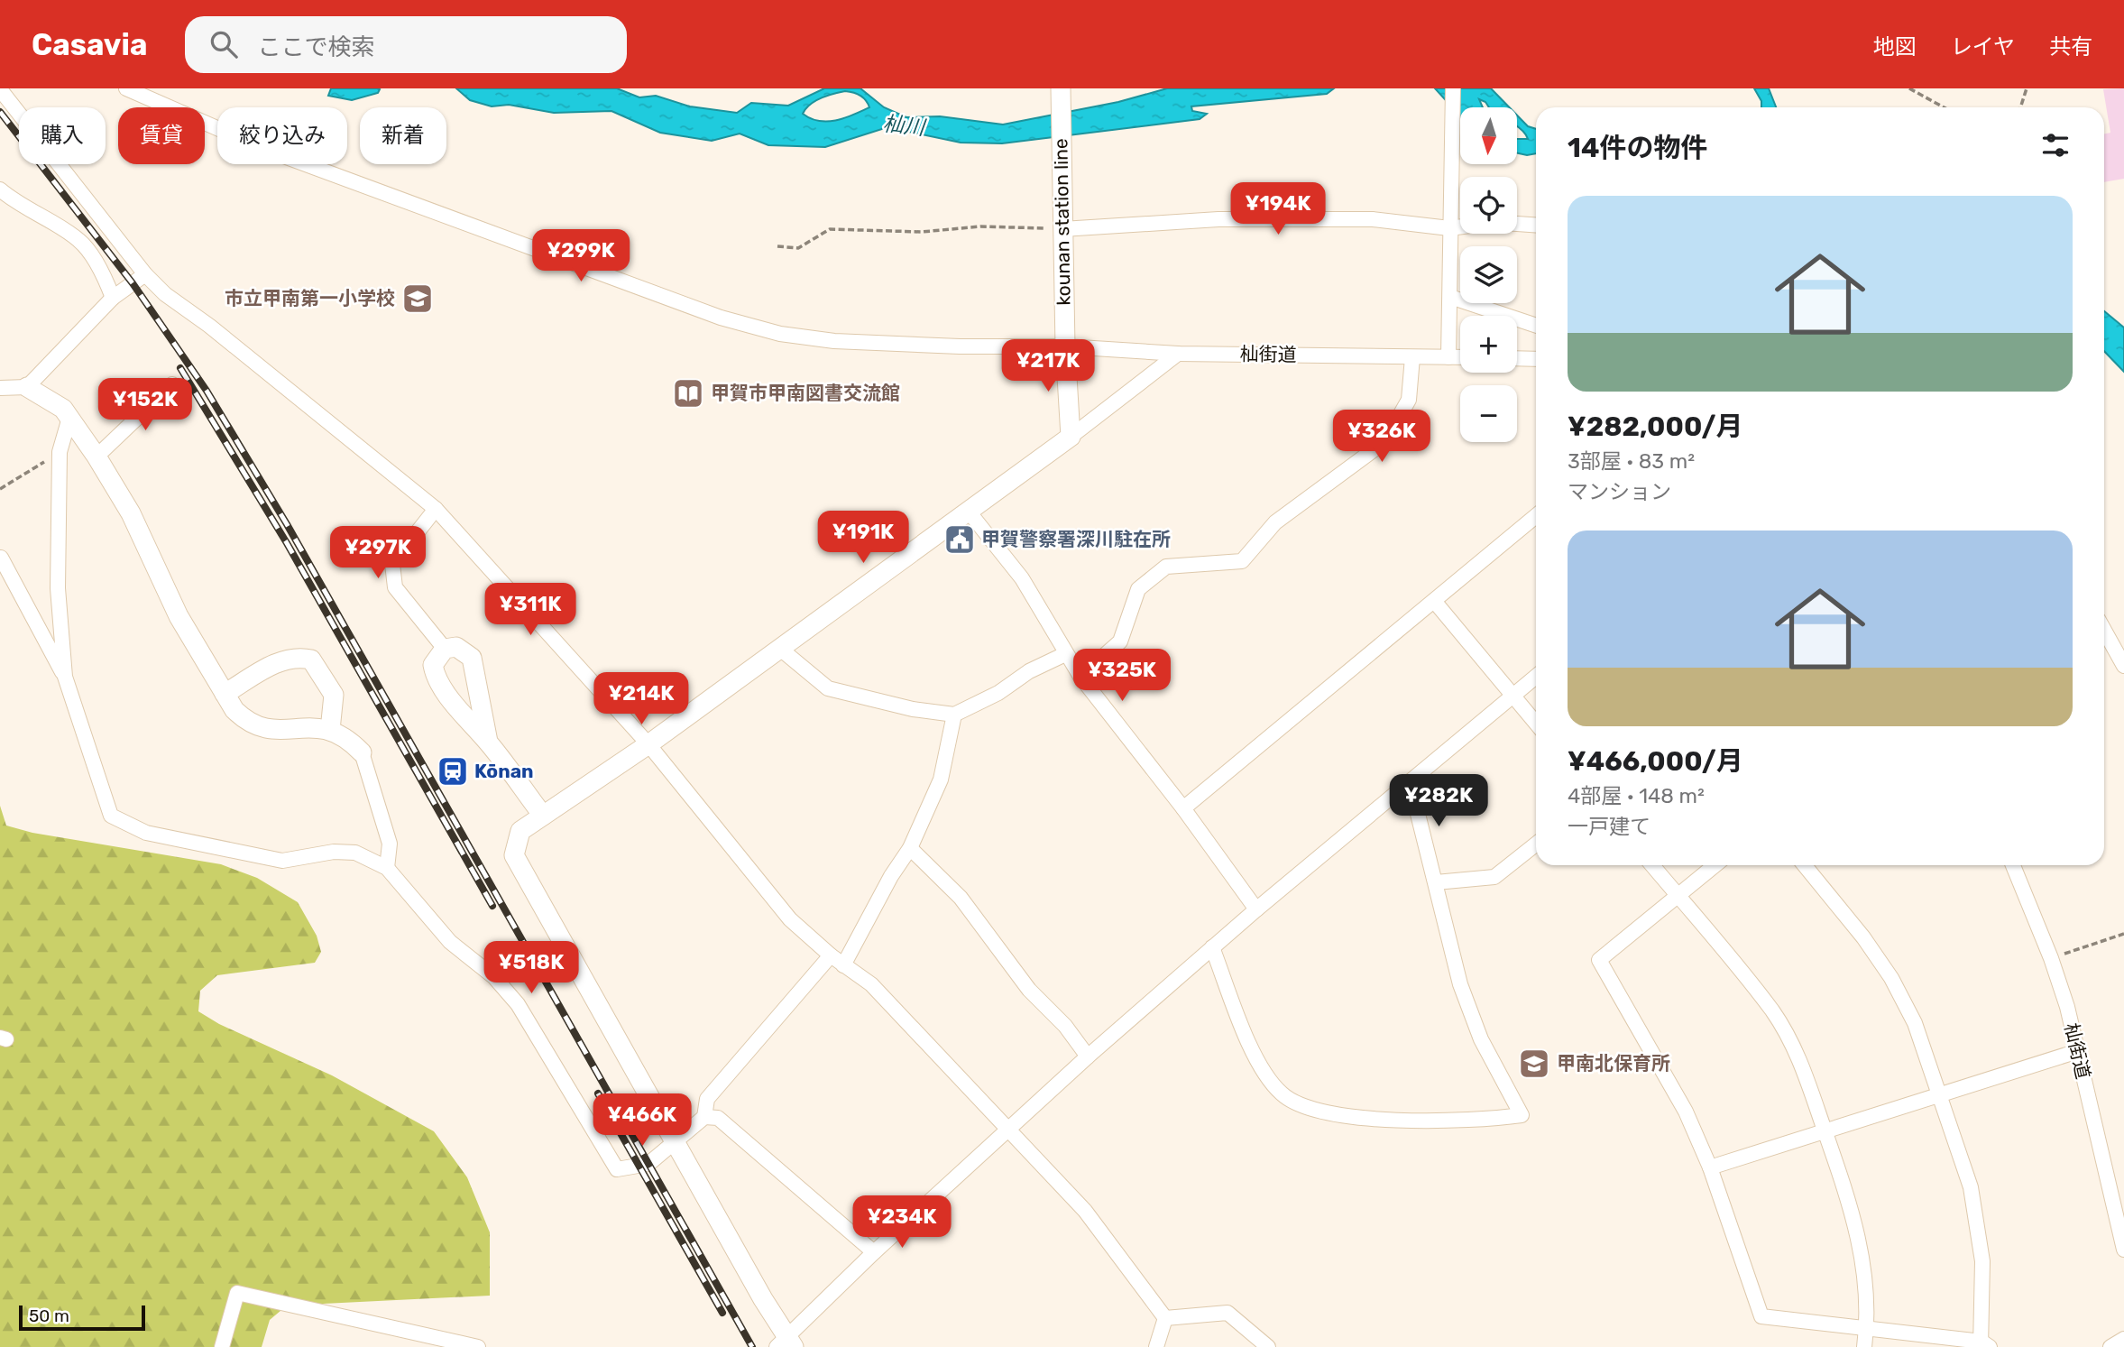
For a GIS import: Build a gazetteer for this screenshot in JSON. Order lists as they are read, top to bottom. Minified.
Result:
{"streets":{"street":["kounan station line","杣街道"]},"crossings":[["kounan station line","杣街道"]],"water":["杣川"],"places":{"school or university":["市立甲南第一小学校","甲南北保育所"],"library":["甲賀市甲南図書交流館"],"public building":["甲賀警察署深川駐在所"],"station":["Kōnan"]},"scale_bar":"50 m","north":"bottom","page":{"header":"Casavia","search":"ここで検索","nav":["地図","レイヤ","共有"],"map_buttons":["+","−"],"chip":["購入","賃貸","絞り込み","新着"],"heading":"14件の物件","price":["¥194K","¥299K","¥217K","¥152K","¥326K","¥191K","¥297K","¥311K","¥325K","¥214K","¥282K","¥518K","¥466K","¥234K"],"list":[{"name":"¥282,000/月","note":"3部屋 · 83 m² · マンション"},{"name":"¥466,000/月","note":"4部屋 · 148 m² · 一戸建て"}],"scale":"50 m"}}
